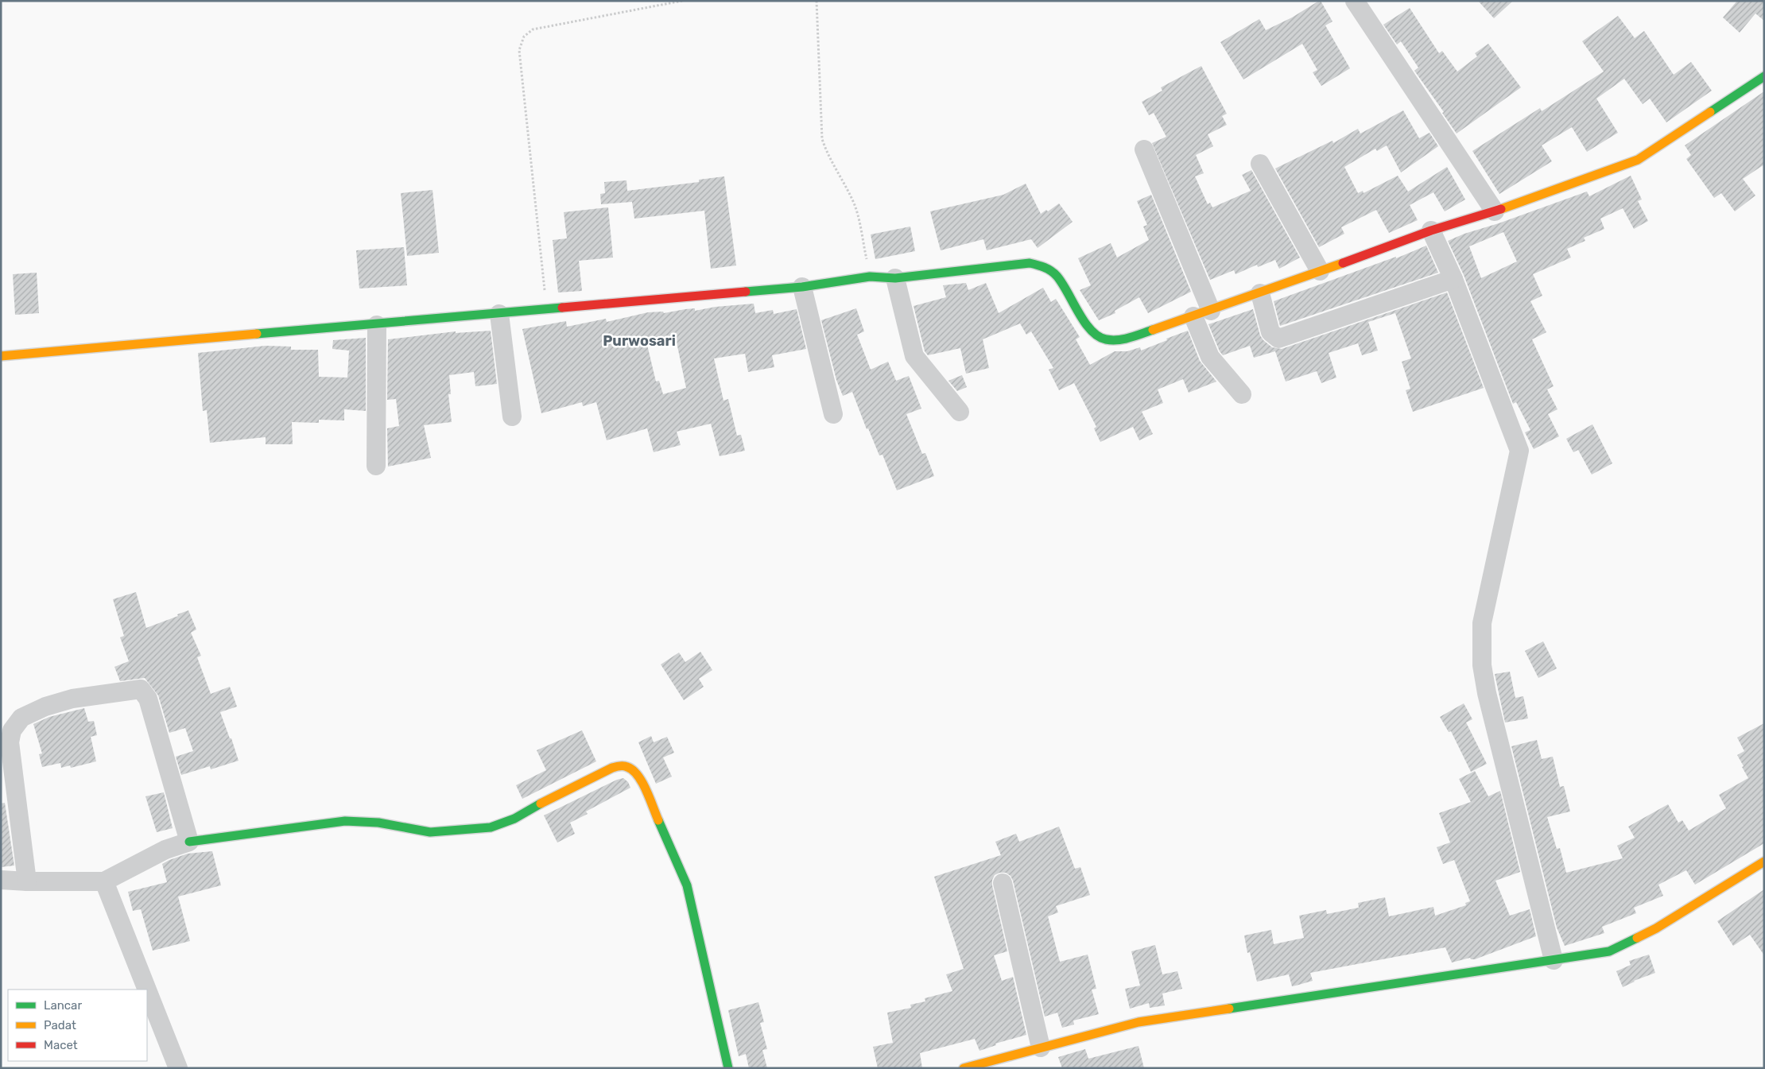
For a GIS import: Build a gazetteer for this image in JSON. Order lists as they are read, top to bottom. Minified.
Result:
{"districts":["Purwosari"],"legend":["Lancar","Padat","Macet"]}
